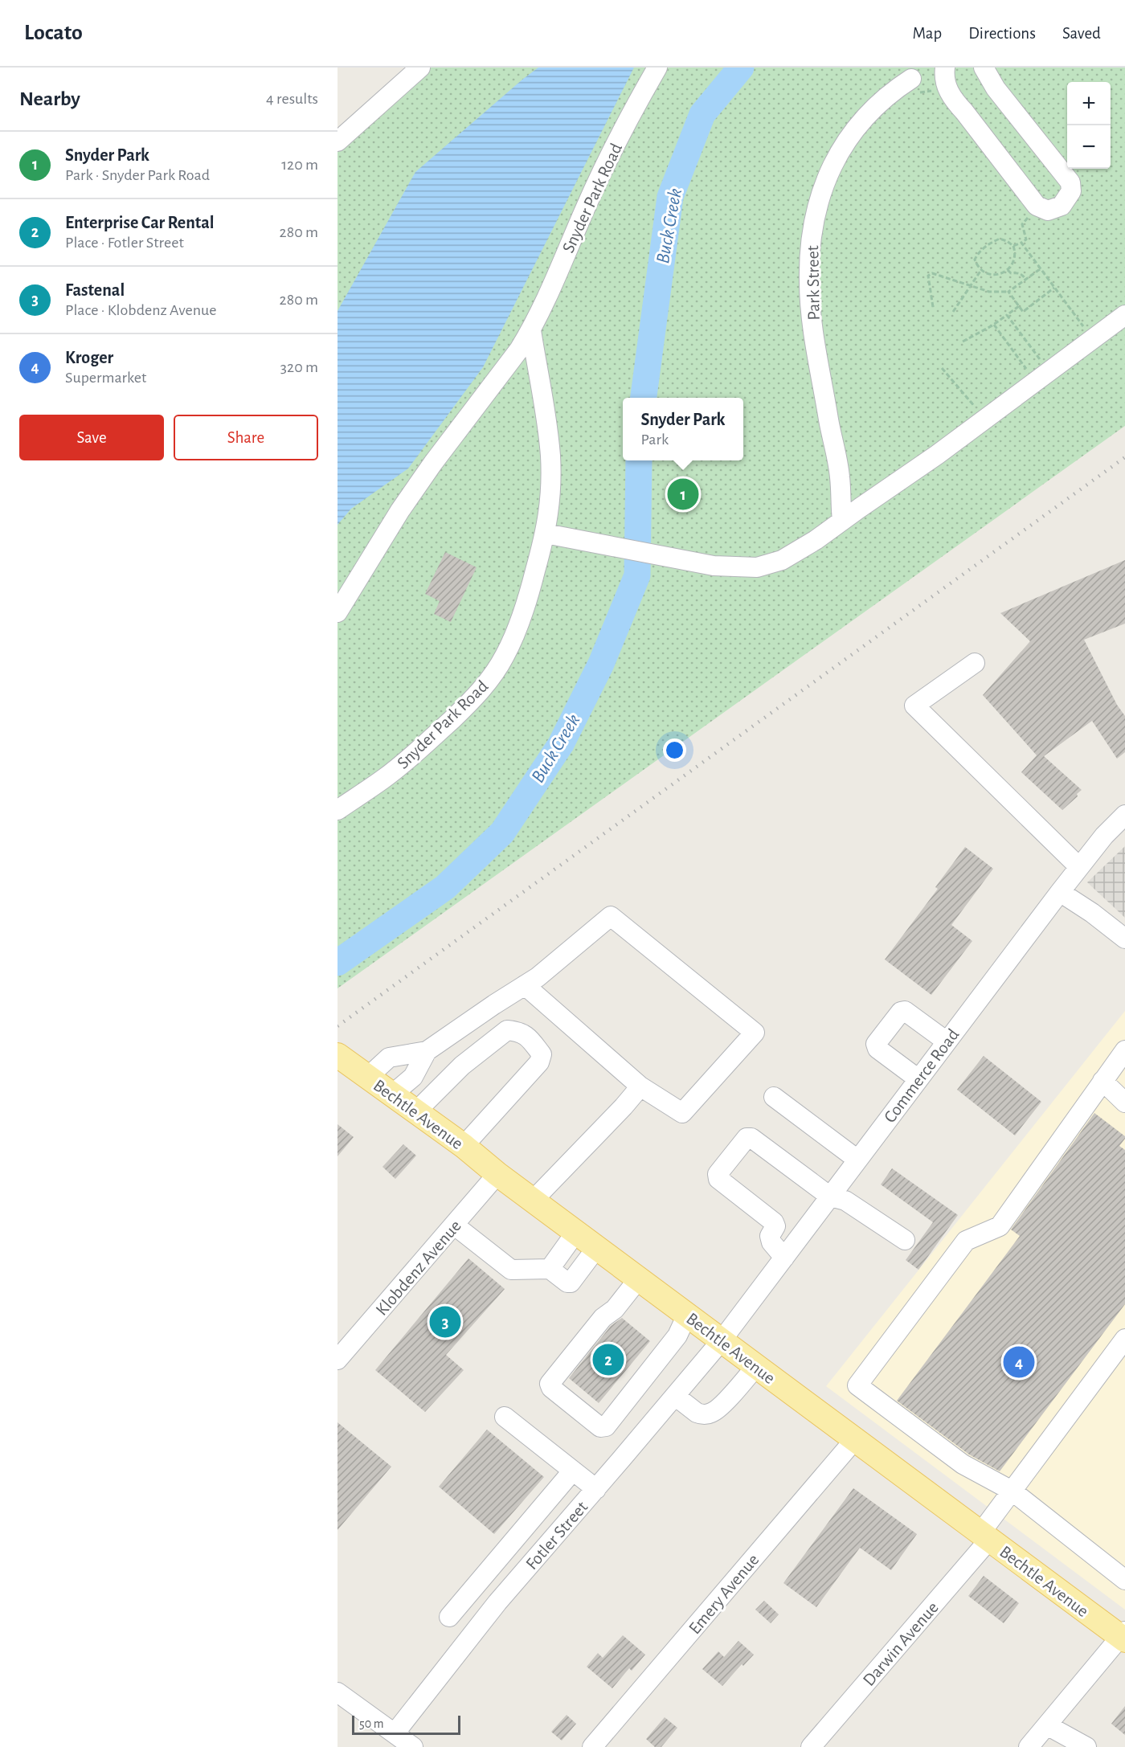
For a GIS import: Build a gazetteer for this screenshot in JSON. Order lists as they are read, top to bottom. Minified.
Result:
{"streets":{"main road":["Bechtle Avenue"],"street":["Snyder Park Road","Park Street","Commerce Road","Klobdenz Avenue","Fotler Street","Emery Avenue","Darwin Avenue"]},"crossings":[["Commerce Road","Bechtle Avenue"],["Commerce Road","Fotler Street"],["Bechtle Avenue","Klobdenz Avenue"],["Bechtle Avenue","Fotler Street"],["Bechtle Avenue","Emery Avenue"],["Bechtle Avenue","Darwin Avenue"]],"water":["Buck Creek"],"scale_bar":"50 m","page":{"header":"Locato","nav":["Map","Directions","Saved"],"heading":["Nearby","4 results"],"map_buttons":["+","−"],"list":[{"mark":"1","name":"Snyder Park","note":"Park · Snyder Park Road","value":"120 m"},{"mark":"2","name":"Enterprise Car Rental","note":"Place · Fotler Street","value":"280 m"},{"mark":"3","name":"Fastenal","note":"Place · Klobdenz Avenue","value":"280 m"},{"mark":"4","name":"Kroger","note":"Supermarket","value":"320 m"}],"popup":["Snyder Park","Park"],"buttons":["Save","Share"],"pins":["1","3","2","4"],"scale":"50 m"}}
